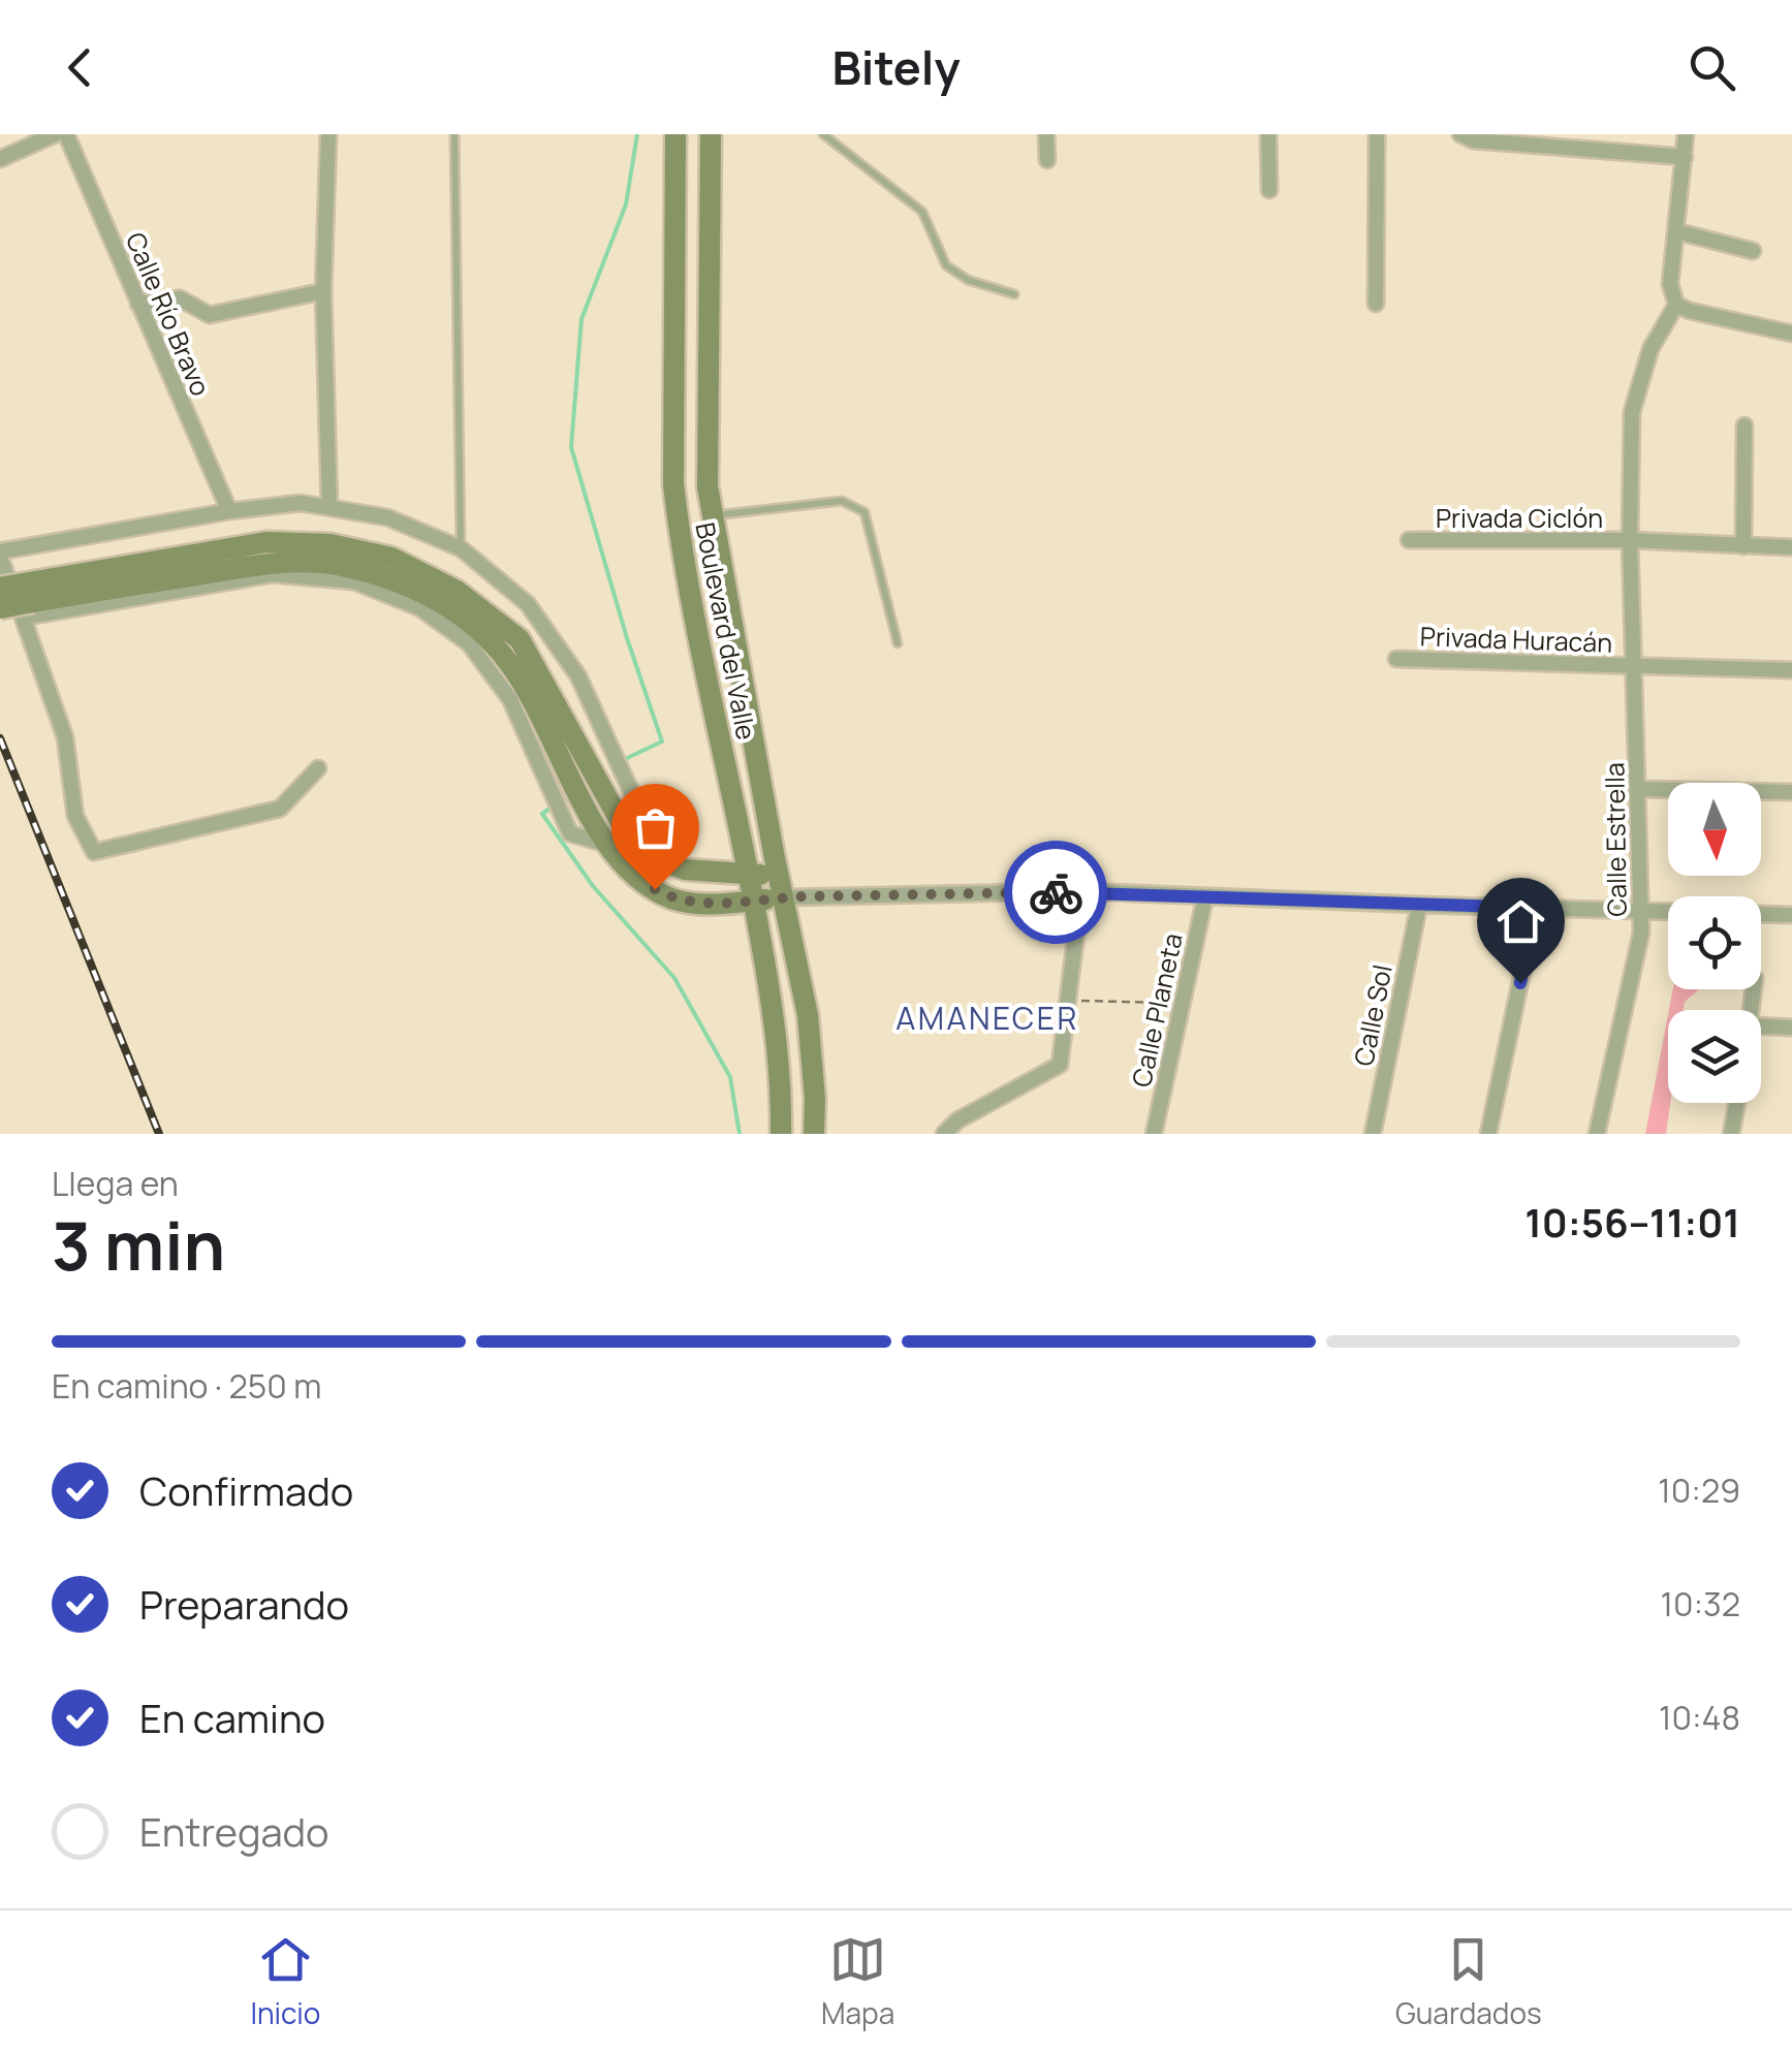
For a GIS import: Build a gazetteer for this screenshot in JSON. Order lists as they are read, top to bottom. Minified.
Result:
{"streets":{"street":["Calle Río Bravo","Privada Ciclón","Boulevard del Valle","Privada Huracán","Calle Estrella","Calle Planeta","Calle Sol"]},"crossings":[["Privada Ciclón","Calle Estrella"],["Privada Huracán","Calle Estrella"]],"districts":["AMANECER"],"north":"bottom","page":{"header":"Bitely","heading":["3 min","Llega en","10:56–11:01"],"bar":"En camino · 250 m","list":[["Confirmado","10:29"],["Preparando","10:32"],["En camino","10:48"],"Entregado"],"tabs":["Inicio","Mapa","Guardados"]}}
